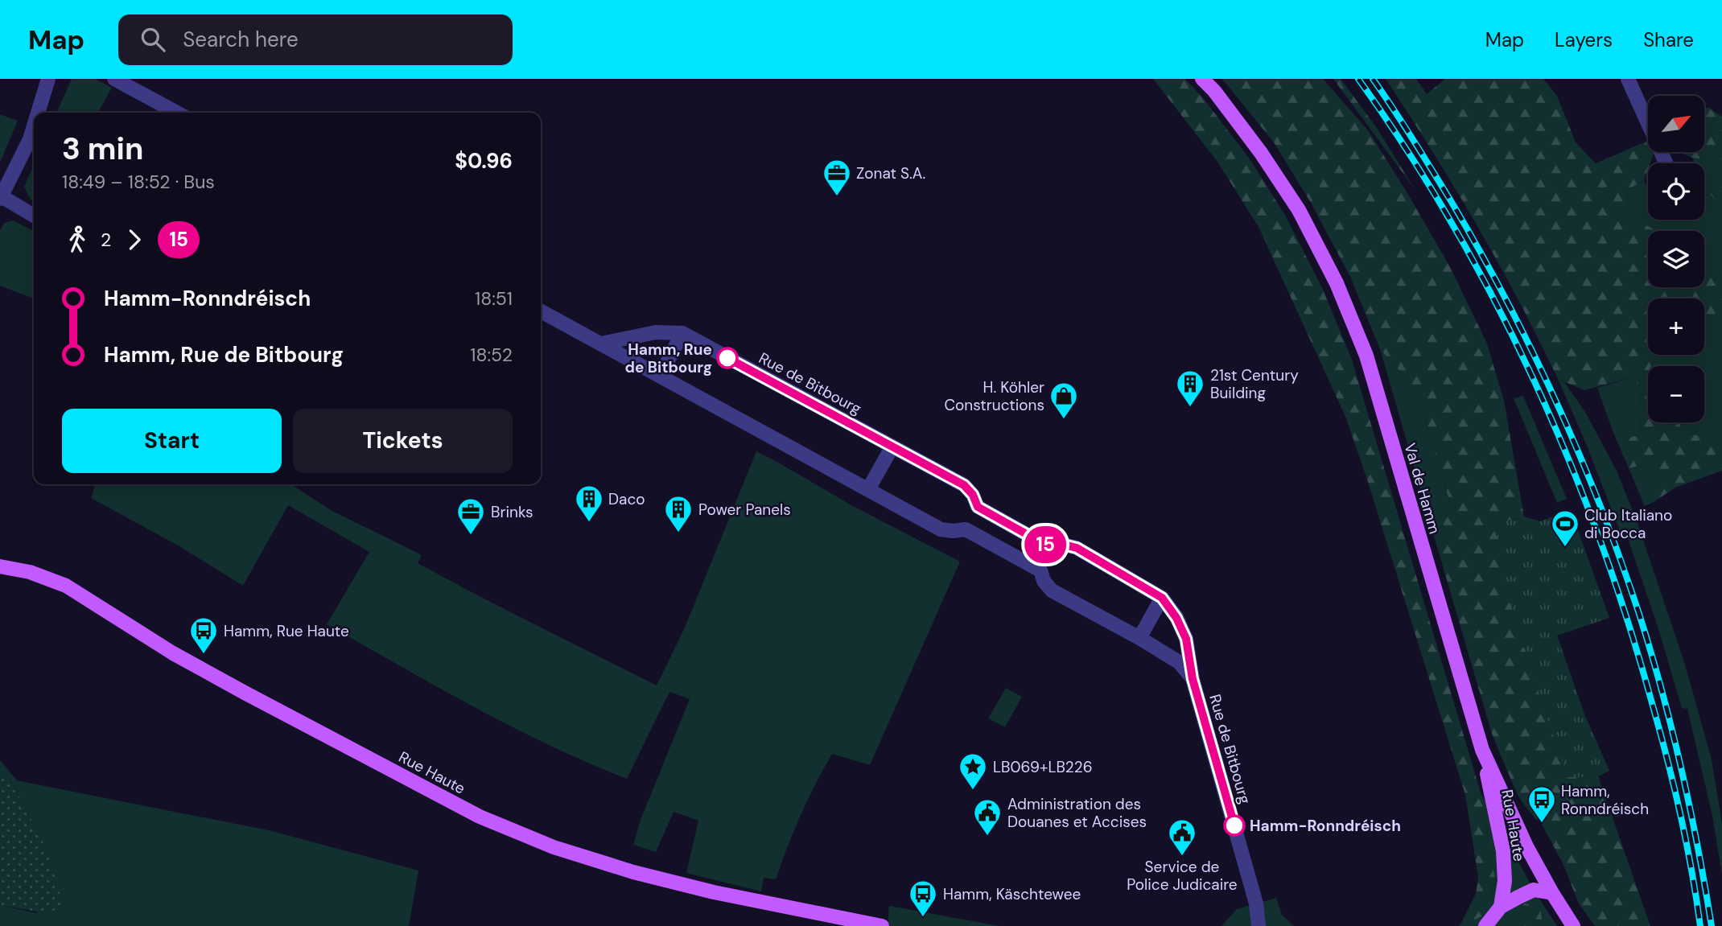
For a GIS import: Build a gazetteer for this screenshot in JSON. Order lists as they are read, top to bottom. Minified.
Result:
{"streets":{"main road":["Val de Hamm","Rue Haute"],"street":["Rue de Bitbourg"]},"crossings":[["Val de Hamm","Rue Haute"]],"places":{"office":["Zonat S.A.","Brinks"],"other":["Hamm, Rue de Bitbourg","Hamm-Ronndréisch"],"building":["21st Century Building","Daco","Power Panels"],"shop":["H. Köhler Constructions"],"sports":["Club Italiano di Bocca"],"bus stop":["Hamm, Rue Haute","Hamm, Ronndréisch","Hamm, Käschtewee"],"place":["LB069+LB226"],"public building":["Administration des Douanes et Accises","Service de Police Judicaire"]},"lines":["bus line 15"],"north":"top right","page":{"header":"Map","search":"Search here","nav":["Map","Layers","Share"],"on_map":"15","map_buttons":["+","−"],"heading":["3 min","18:49 – 18:52 · Bus","$0.96"],"legs":["2","15"],"list":[{"name":"Hamm-Ronndréisch","value":"18:51"},{"name":"Hamm, Rue de Bitbourg","value":"18:52"}],"buttons":["Start","Tickets"]}}
